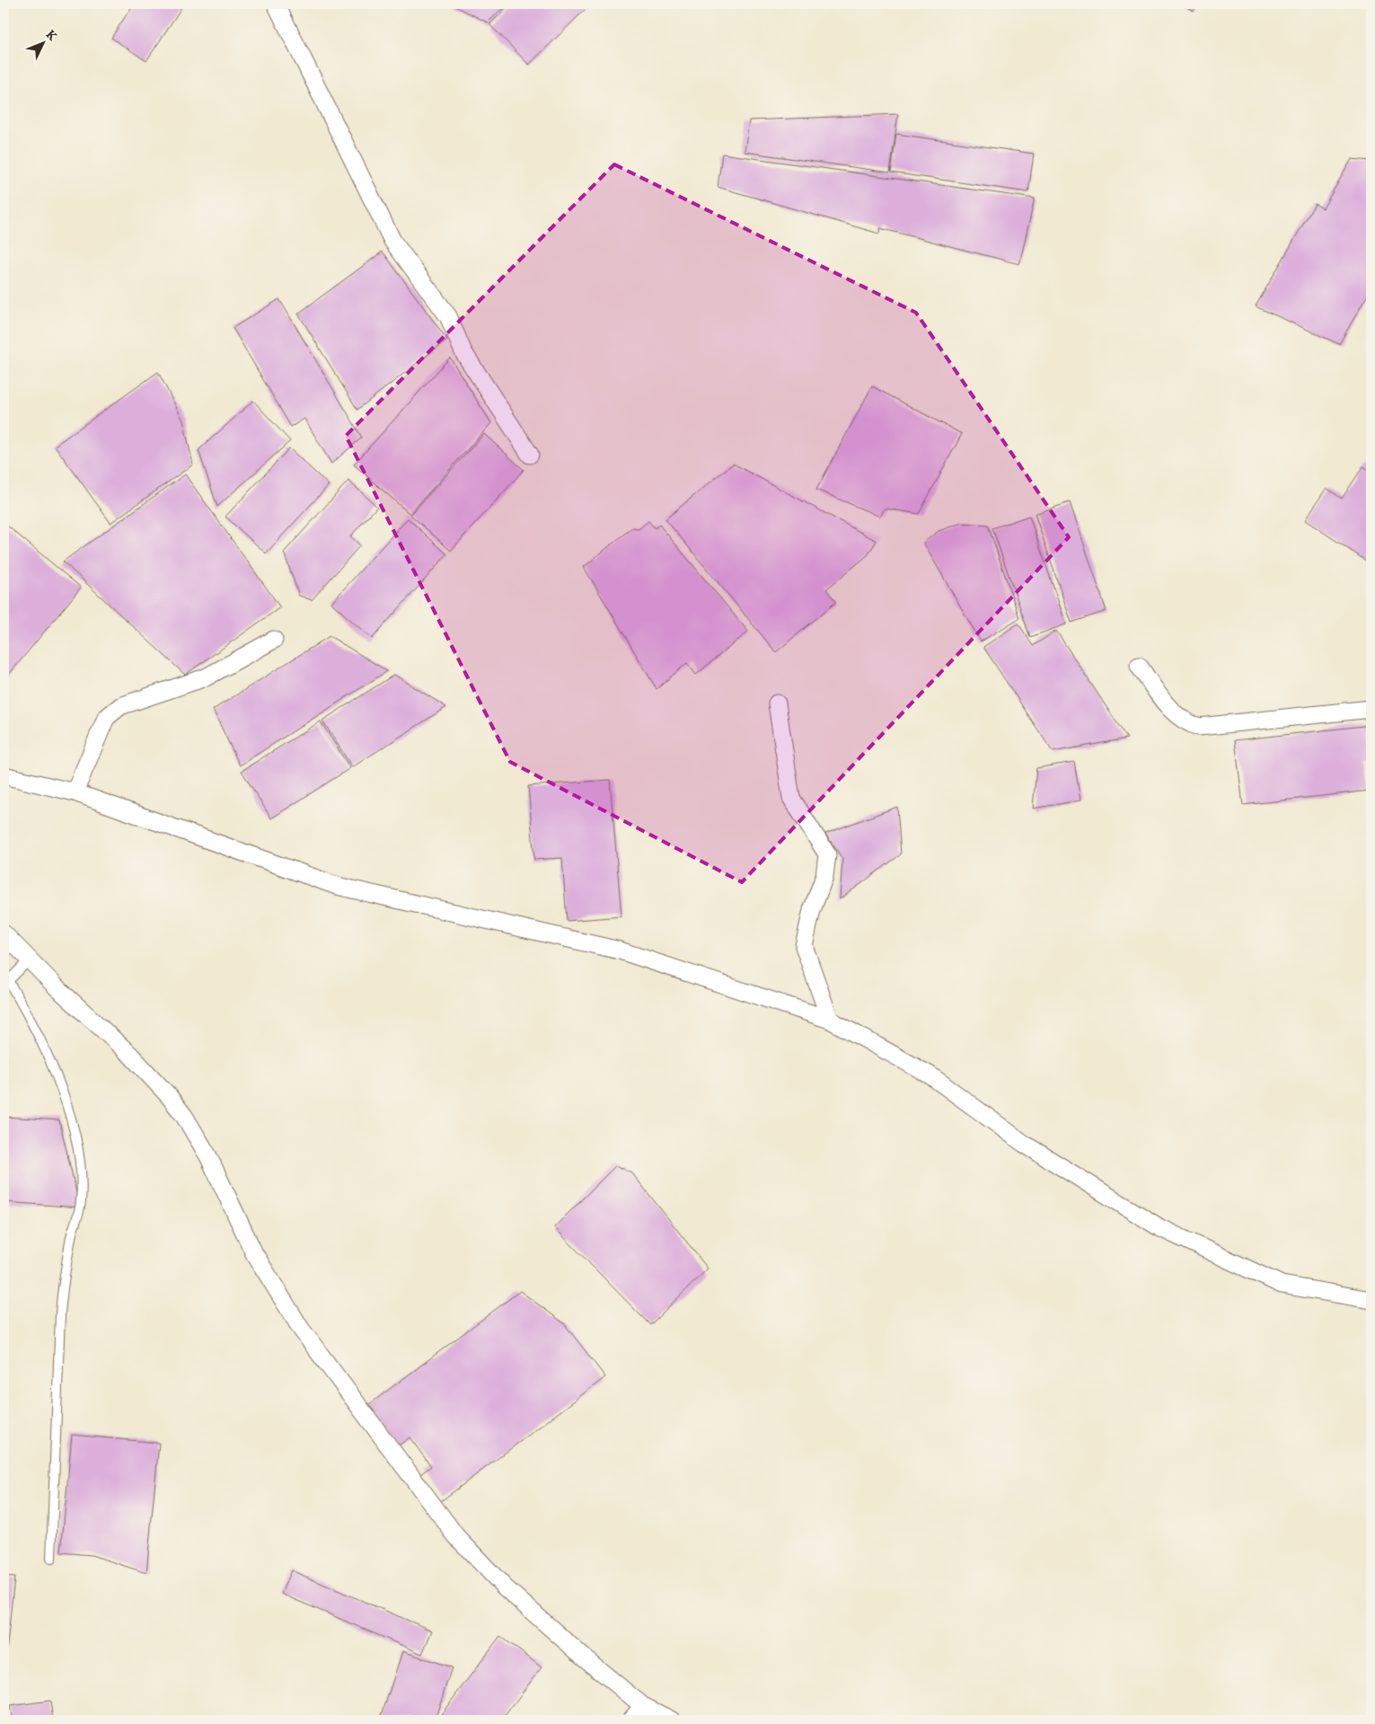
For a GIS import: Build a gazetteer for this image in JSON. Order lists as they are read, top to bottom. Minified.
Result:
{"north":"top right"}
